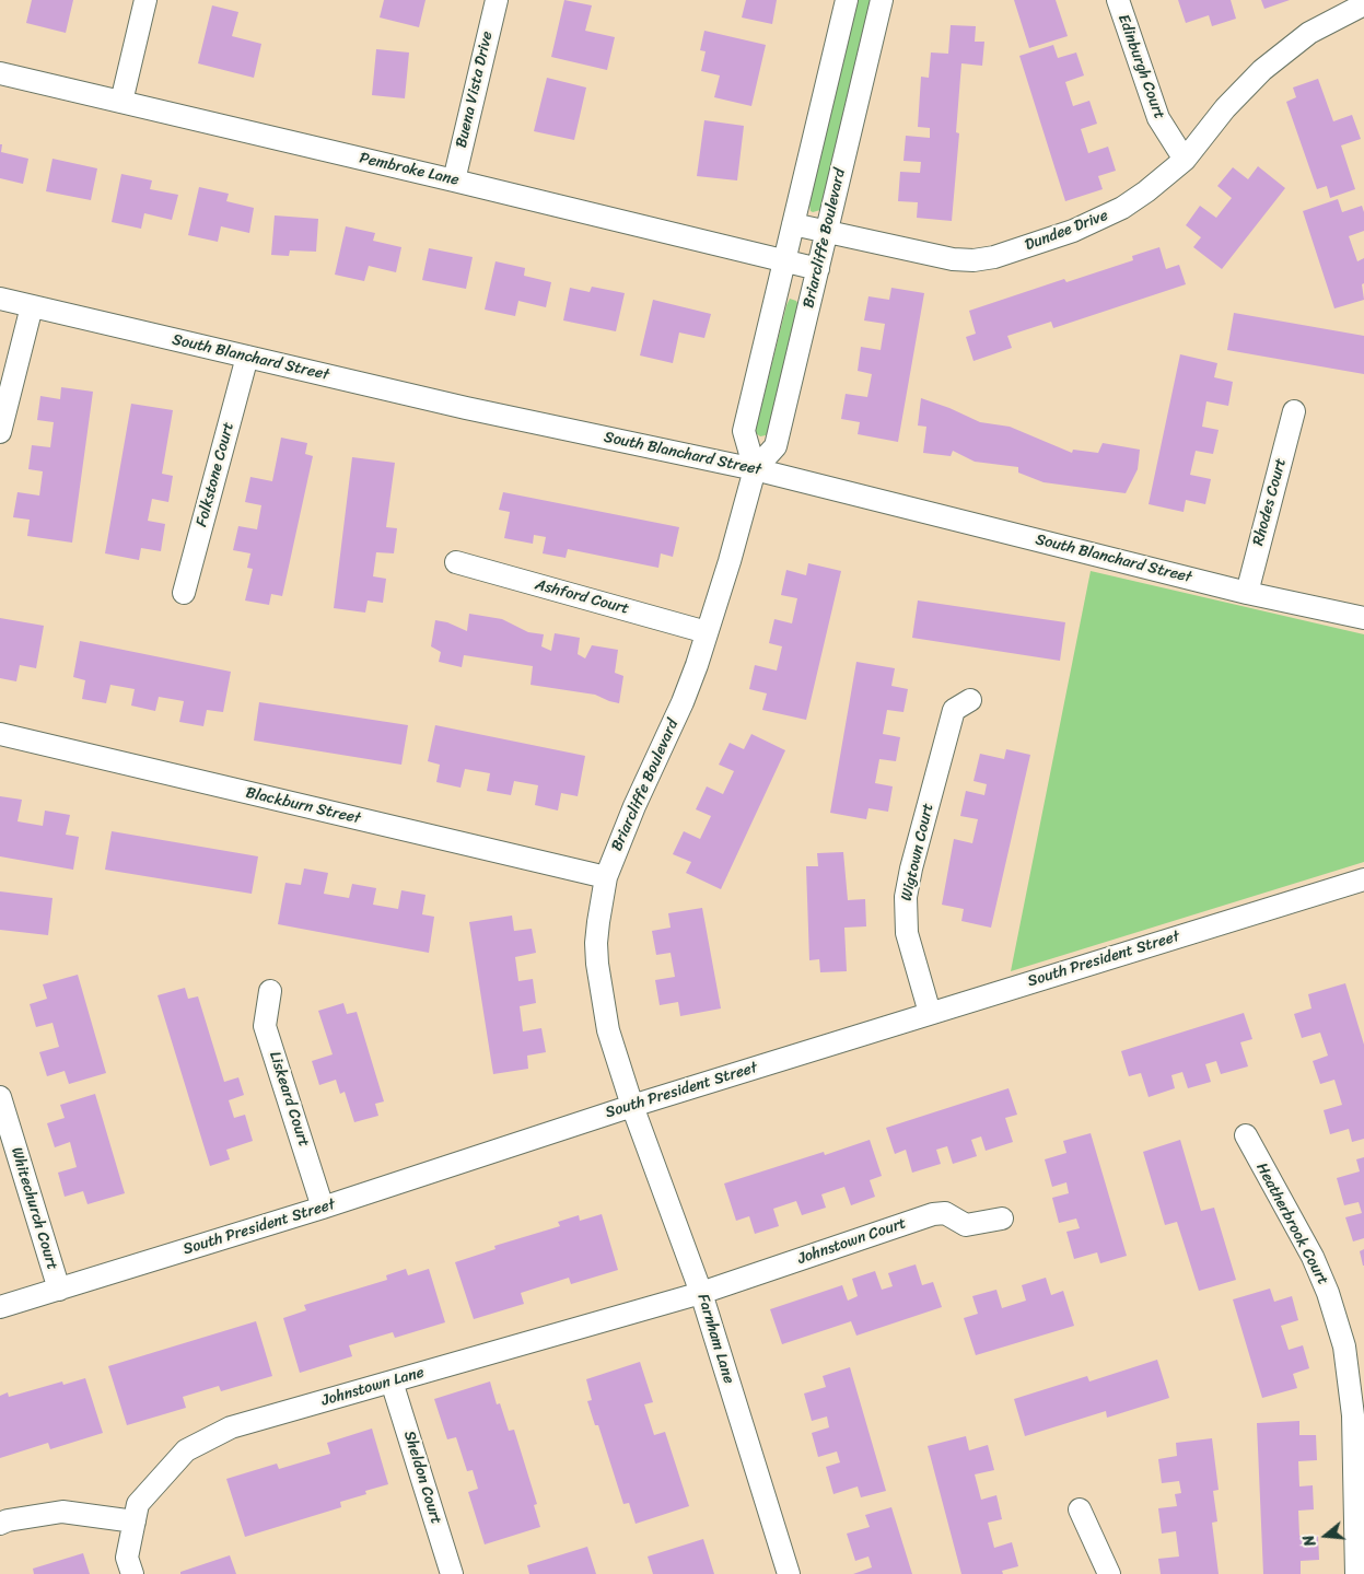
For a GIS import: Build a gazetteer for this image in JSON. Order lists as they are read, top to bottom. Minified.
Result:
{"streets":{"street":["Edinburgh Court","Buena Vista Drive","Pembroke Lane","Dundee Drive","Briarcliffe Boulevard","South Blanchard Street","Folkstone Court","Rhodes Court","Ashford Court","Blackburn Street","Wigtown Court","South President Street","Liskeard Court","Whitechurch Court","Heatherbrook Court","Johnstown Court","Farnham Lane","Johnstown Lane","Sheldon Court"]},"crossings":[["Edinburgh Court","Dundee Drive"],["Buena Vista Drive","Pembroke Lane"],["Pembroke Lane","Briarcliffe Boulevard"],["Dundee Drive","Briarcliffe Boulevard"],["Briarcliffe Boulevard","South Blanchard Street"],["Briarcliffe Boulevard","Ashford Court"],["Briarcliffe Boulevard","Blackburn Street"],["Briarcliffe Boulevard","South President Street"],["Briarcliffe Boulevard","Farnham Lane"],["South Blanchard Street","Folkstone Court"],["South Blanchard Street","Rhodes Court"],["Wigtown Court","South President Street"],["South President Street","Liskeard Court"],["South President Street","Whitechurch Court"],["South President Street","Farnham Lane"],["Johnstown Court","Farnham Lane"],["Johnstown Court","Johnstown Lane"],["Farnham Lane","Johnstown Lane"],["Johnstown Lane","Sheldon Court"]],"north":"left"}
